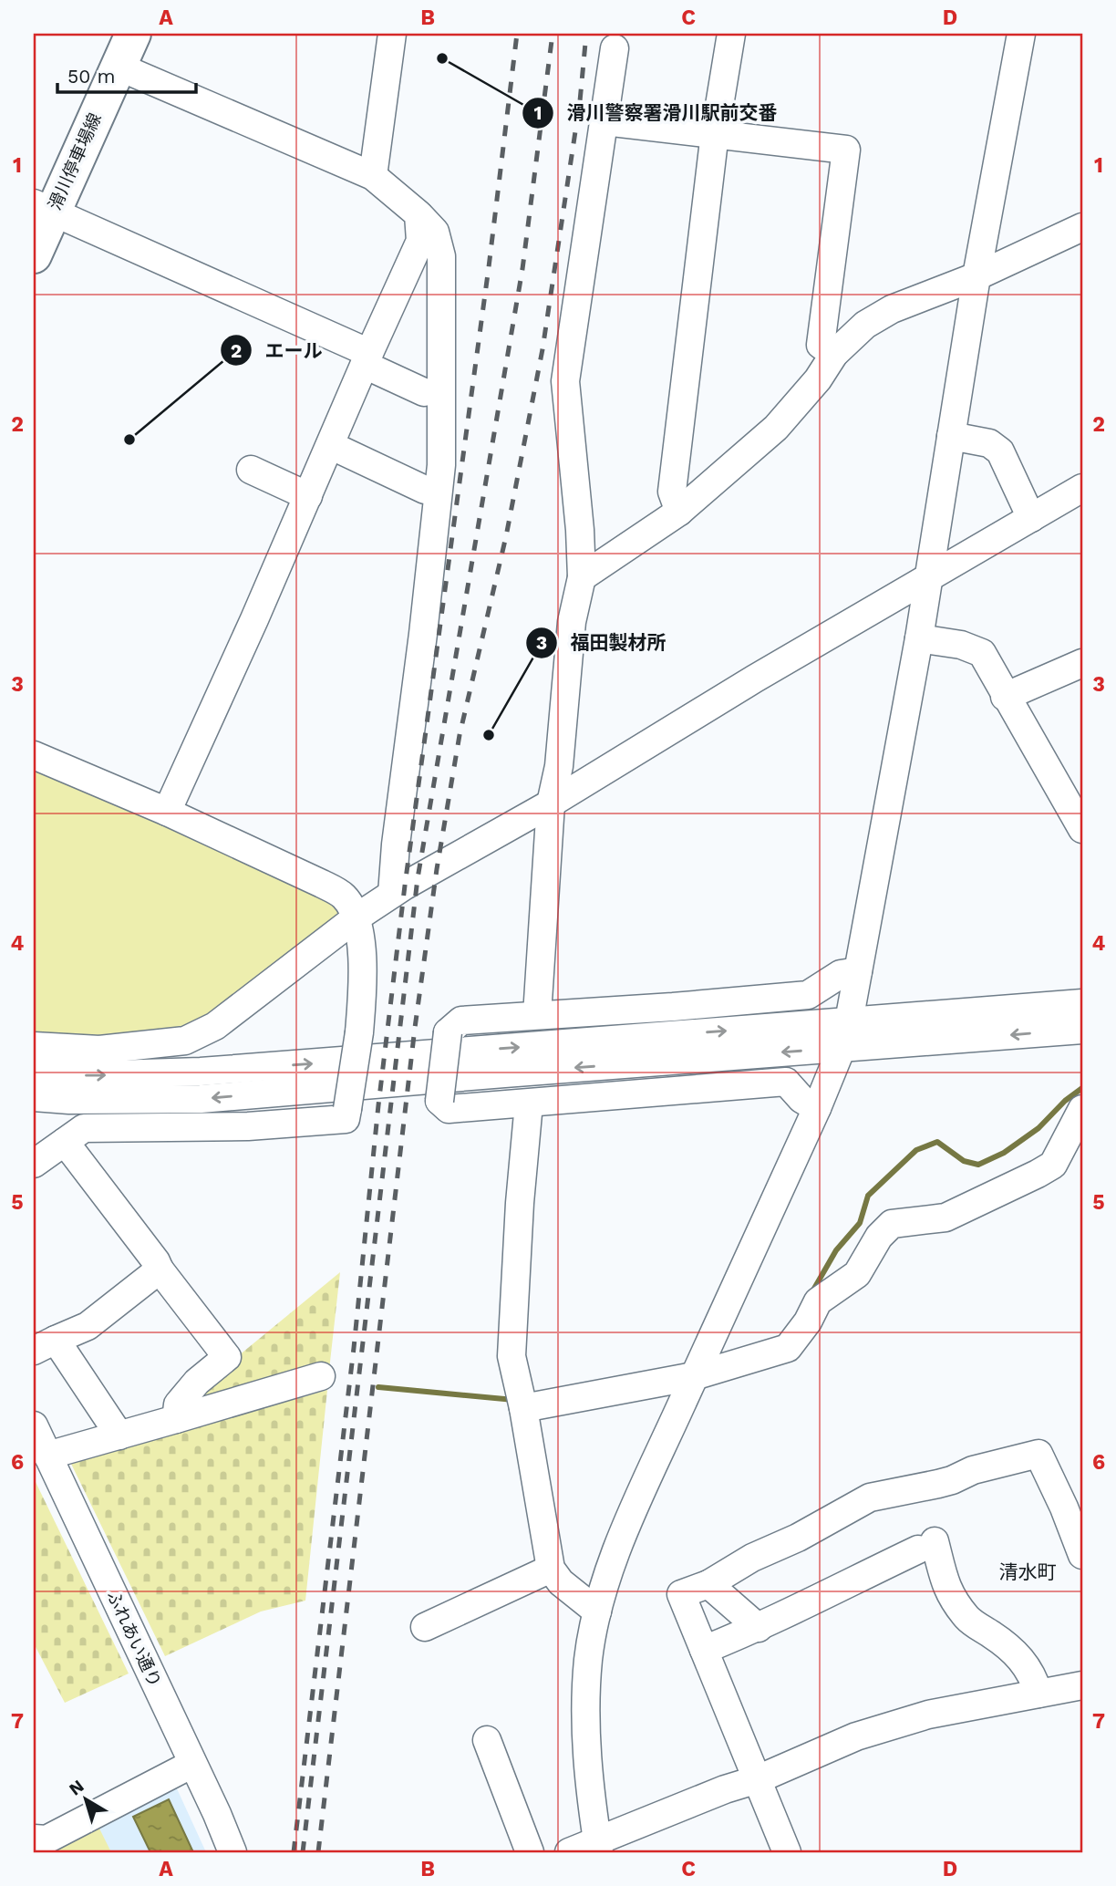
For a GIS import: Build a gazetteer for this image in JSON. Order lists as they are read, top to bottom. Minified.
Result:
{"streets":{"main road":["滑川停車場線"],"street":["ふれあい通り"]},"districts":["清水町"],"places":["滑川警察署滑川駅前交番","エール","福田製材所"],"scale_bar":"50 m","north":"top left","grid":{"columns":["A","B","C","D"],"rows":["1","2","3","4","5","6","7"]}}
